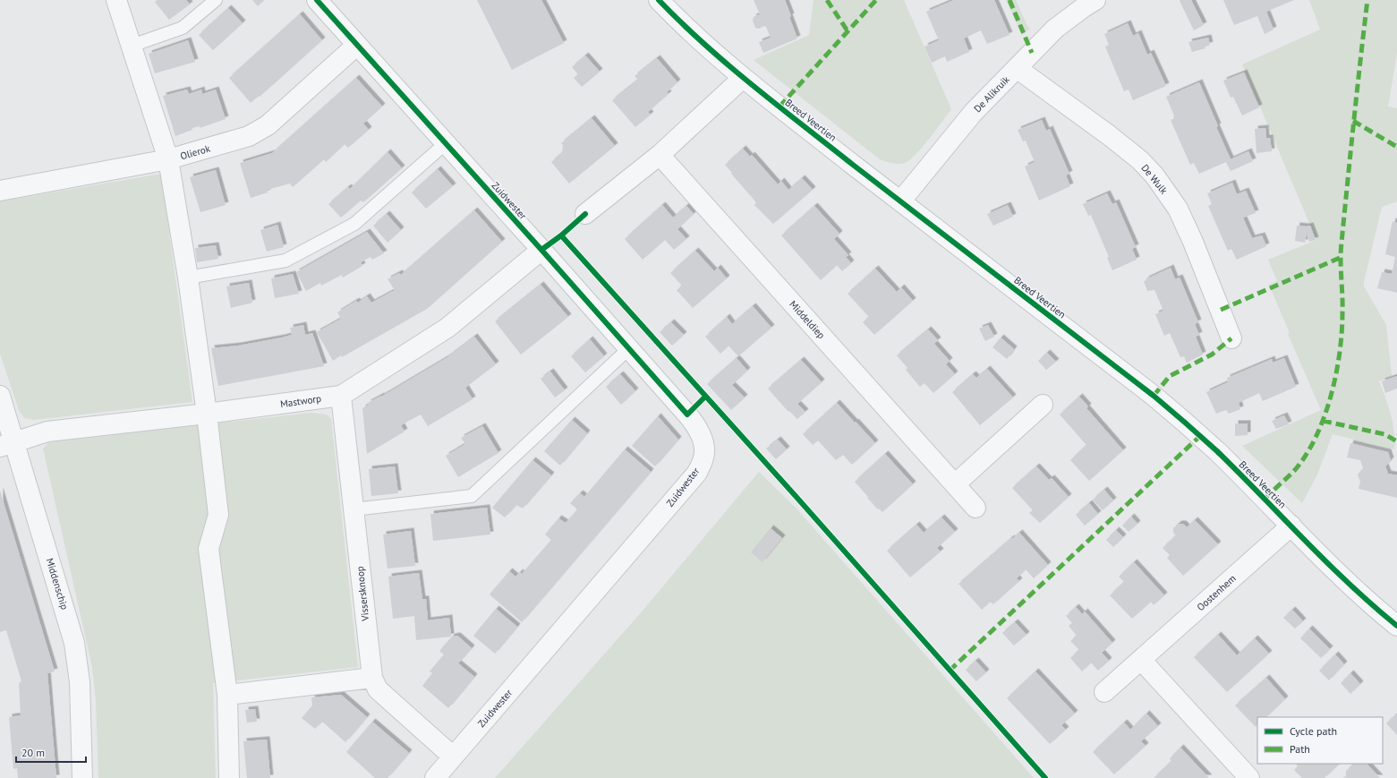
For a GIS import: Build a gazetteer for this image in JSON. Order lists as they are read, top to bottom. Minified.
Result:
{"streets":{"street":["De Alikruik","Breed Veertien","Olierok","De Wulk","Zuidwester","Middeldiep","Mastworp","Middenschip","Oostenhem","Vissersknoop"]},"crossings":[["De Alikruik","Breed Veertien"],["De Alikruik","De Wulk"],["Breed Veertien","Oostenhem"],["Olierok","Zuidwester"],["Zuidwester","Mastworp"],["Zuidwester","Vissersknoop"],["Mastworp","Middenschip"],["Mastworp","Vissersknoop"]],"legend":["Cycle path","Path"],"scale_bar":"20 m"}
